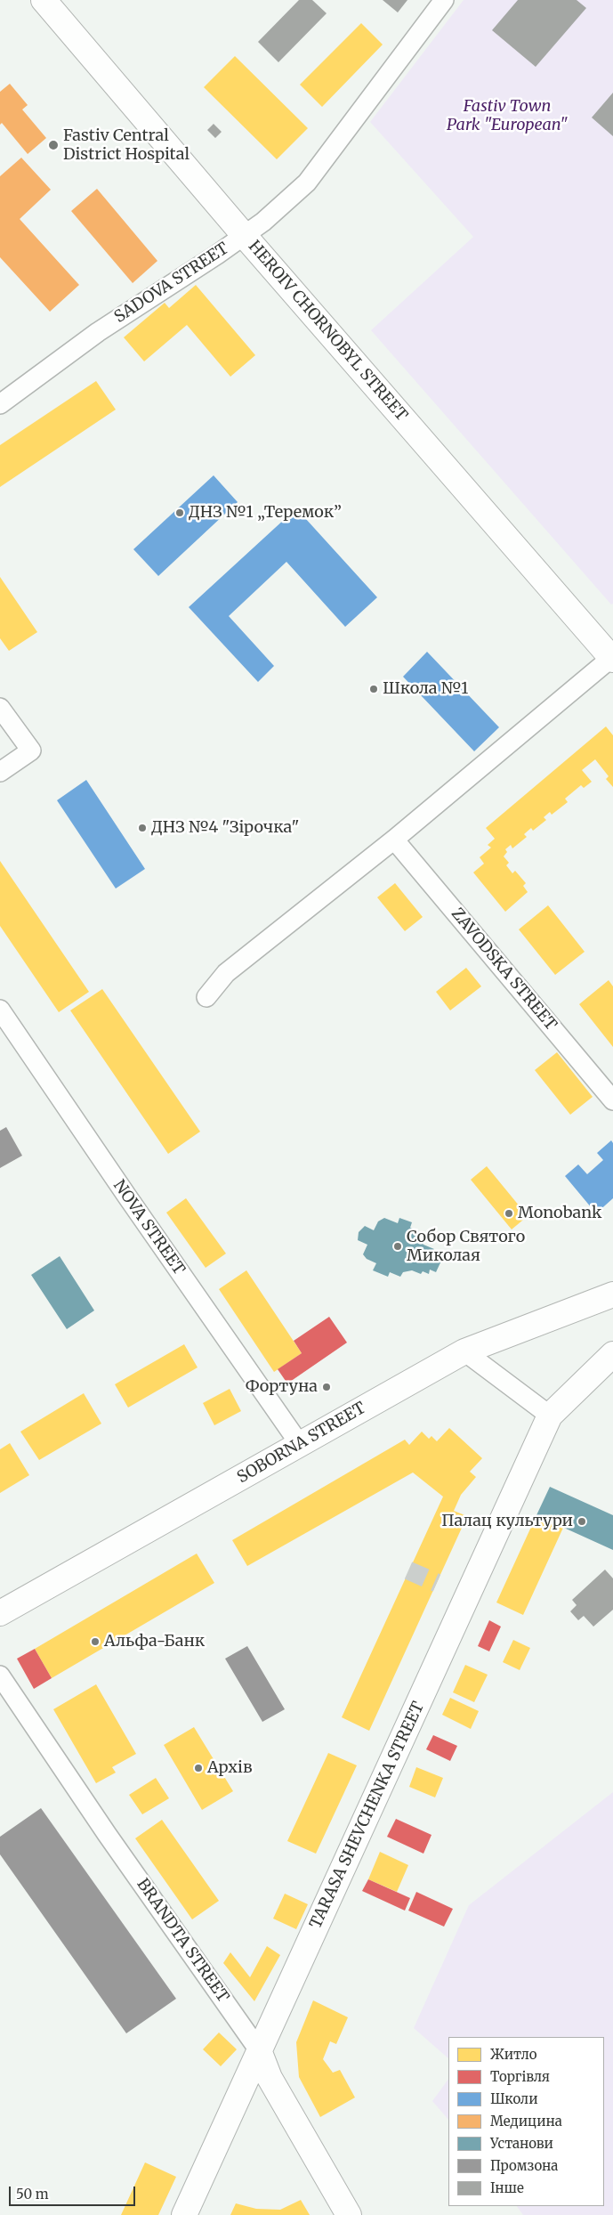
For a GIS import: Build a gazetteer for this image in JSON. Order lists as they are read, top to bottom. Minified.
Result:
{"streets":{"main road":["HEROIV CHORNOBYL STREET","SOBORNA STREET","TARASA SHEVCHENKA STREET","BRANDTA STREET"],"street":["SADOVA STREET","ZAVODSKA STREET","NOVA STREET"]},"crossings":[["SADOVA STREET","HEROIV CHORNOBYL STREET"],["NOVA STREET","SOBORNA STREET"],["TARASA SHEVCHENKA STREET","BRANDTA STREET"]],"parks":["Fastiv Town Park \"European\""],"places":["Fastiv Central District Hospital","ДНЗ №1 „Теремок”","Школа №1","ДНЗ №4 \"Зірочка\"","Monobank","Собор Святого Миколая","Фортуна","Палац культури","Альфа-Банк","Архів"],"legend":["Житло","Торгівля","Школи","Медицина","Установи","Промзона","Інше"],"scale_bar":"50 m"}
